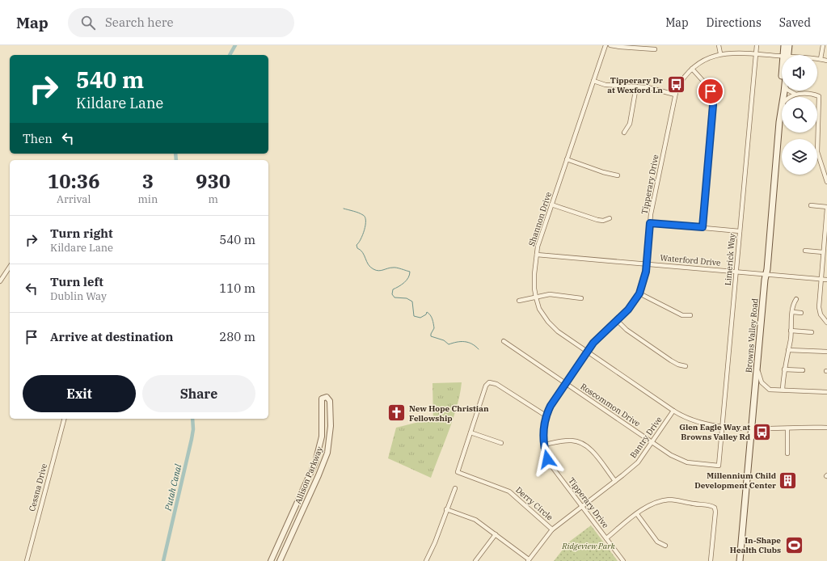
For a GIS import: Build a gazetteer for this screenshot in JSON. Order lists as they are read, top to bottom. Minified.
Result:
{"streets":{"main road":["Browns Valley Road"],"street":["Tipperary Drive","Shannon Drive","Limerick Way","Waterford Drive","Roscommon Drive","Bantry Drive","Allison Parkway","Cessna Drive","Derry Circle"]},"crossings":[["Tipperary Drive","Shannon Drive"],["Tipperary Drive","Limerick Way"],["Tipperary Drive","Waterford Drive"],["Tipperary Drive","Roscommon Drive"],["Tipperary Drive","Bantry Drive"],["Tipperary Drive","Derry Circle"],["Shannon Drive","Limerick Way"],["Shannon Drive","Waterford Drive"],["Shannon Drive","Browns Valley Road"],["Shannon Drive","Bantry Drive"],["Limerick Way","Waterford Drive"],["Limerick Way","Roscommon Drive"],["Waterford Drive","Browns Valley Road"],["Roscommon Drive","Bantry Drive"],["Bantry Drive","Derry Circle"]],"water":["Putah Canal"],"parks":["Ridgeview Park"],"places":{"bus stop":["Tipperary Dr at Wexford Ln","Glen Eagle Way at Browns Valley Rd"],"church":["New Hope Christian Fellowship"],"building":["Millennium Child Development Center"],"sports":["In-Shape Health Clubs"]},"page":{"header":"Map","search":"Search here","nav":["Map","Directions","Saved"],"turn":["540 m","Kildare Lane"],"then":"Then","eta":["10:36","Arrival","3","min","930","m"],"list":[{"name":"Turn right","note":"Kildare Lane","value":"540 m"},{"name":"Turn left","note":"Dublin Way","value":"110 m"},{"name":"Arrive at destination","value":"280 m"}],"buttons":["Exit","Share"]}}
